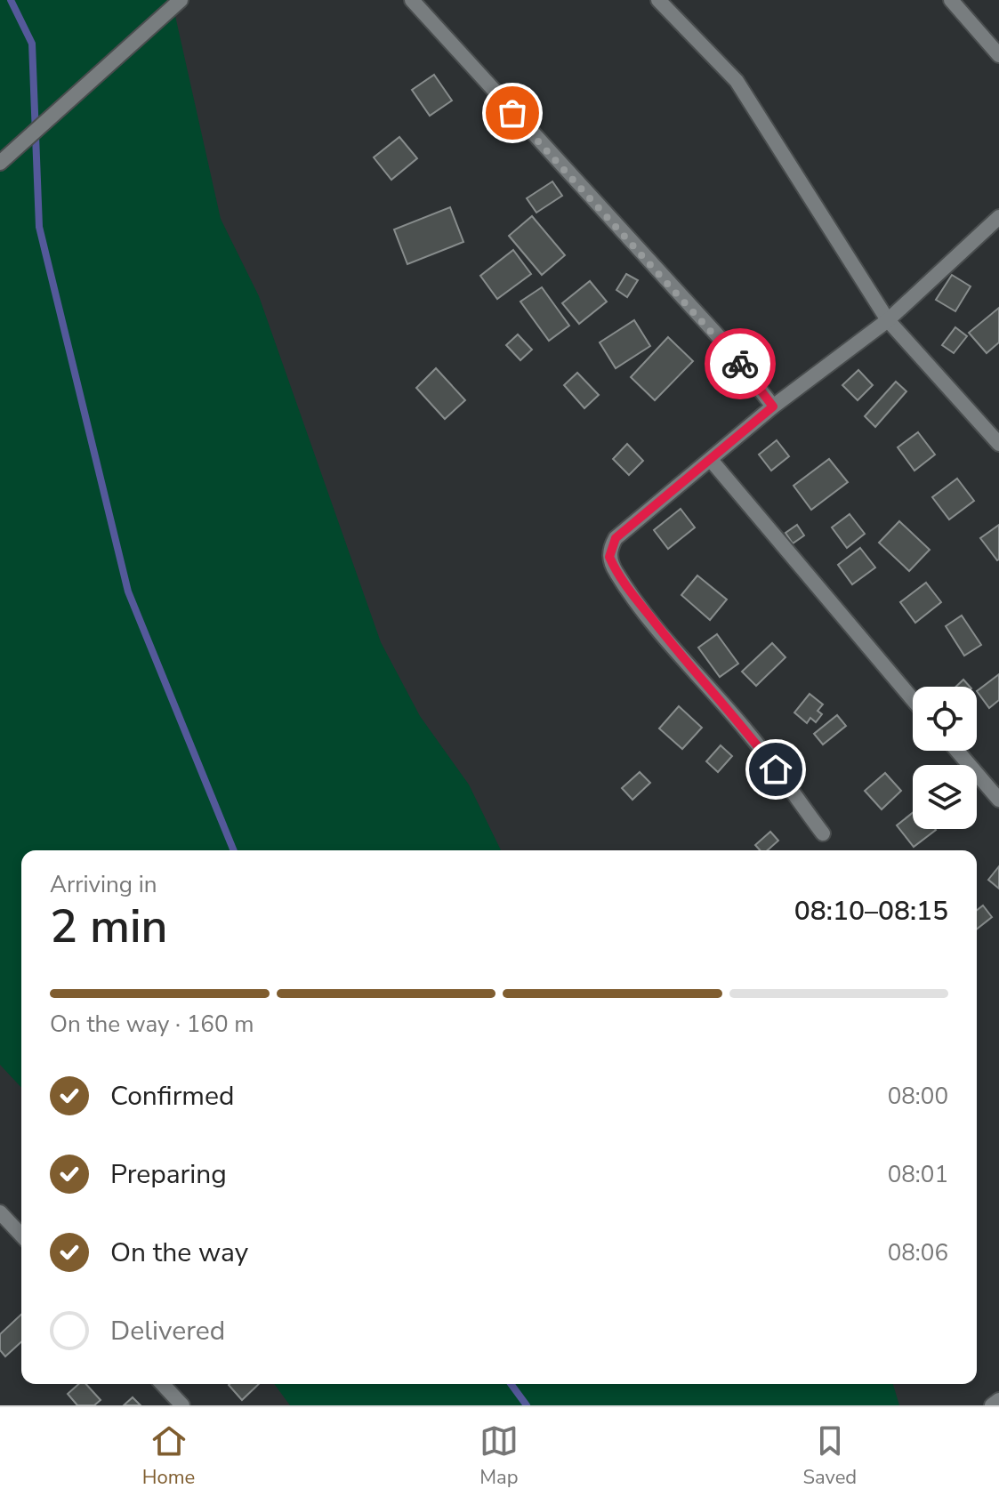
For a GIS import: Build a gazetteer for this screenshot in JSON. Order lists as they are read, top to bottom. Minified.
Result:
{"page":{"heading":["2 min","Arriving in","08:10–08:15"],"bar":"On the way · 160 m","list":[["Confirmed","08:00"],["Preparing","08:01"],["On the way","08:06"],"Delivered"],"tabs":["Home","Map","Saved"]}}
